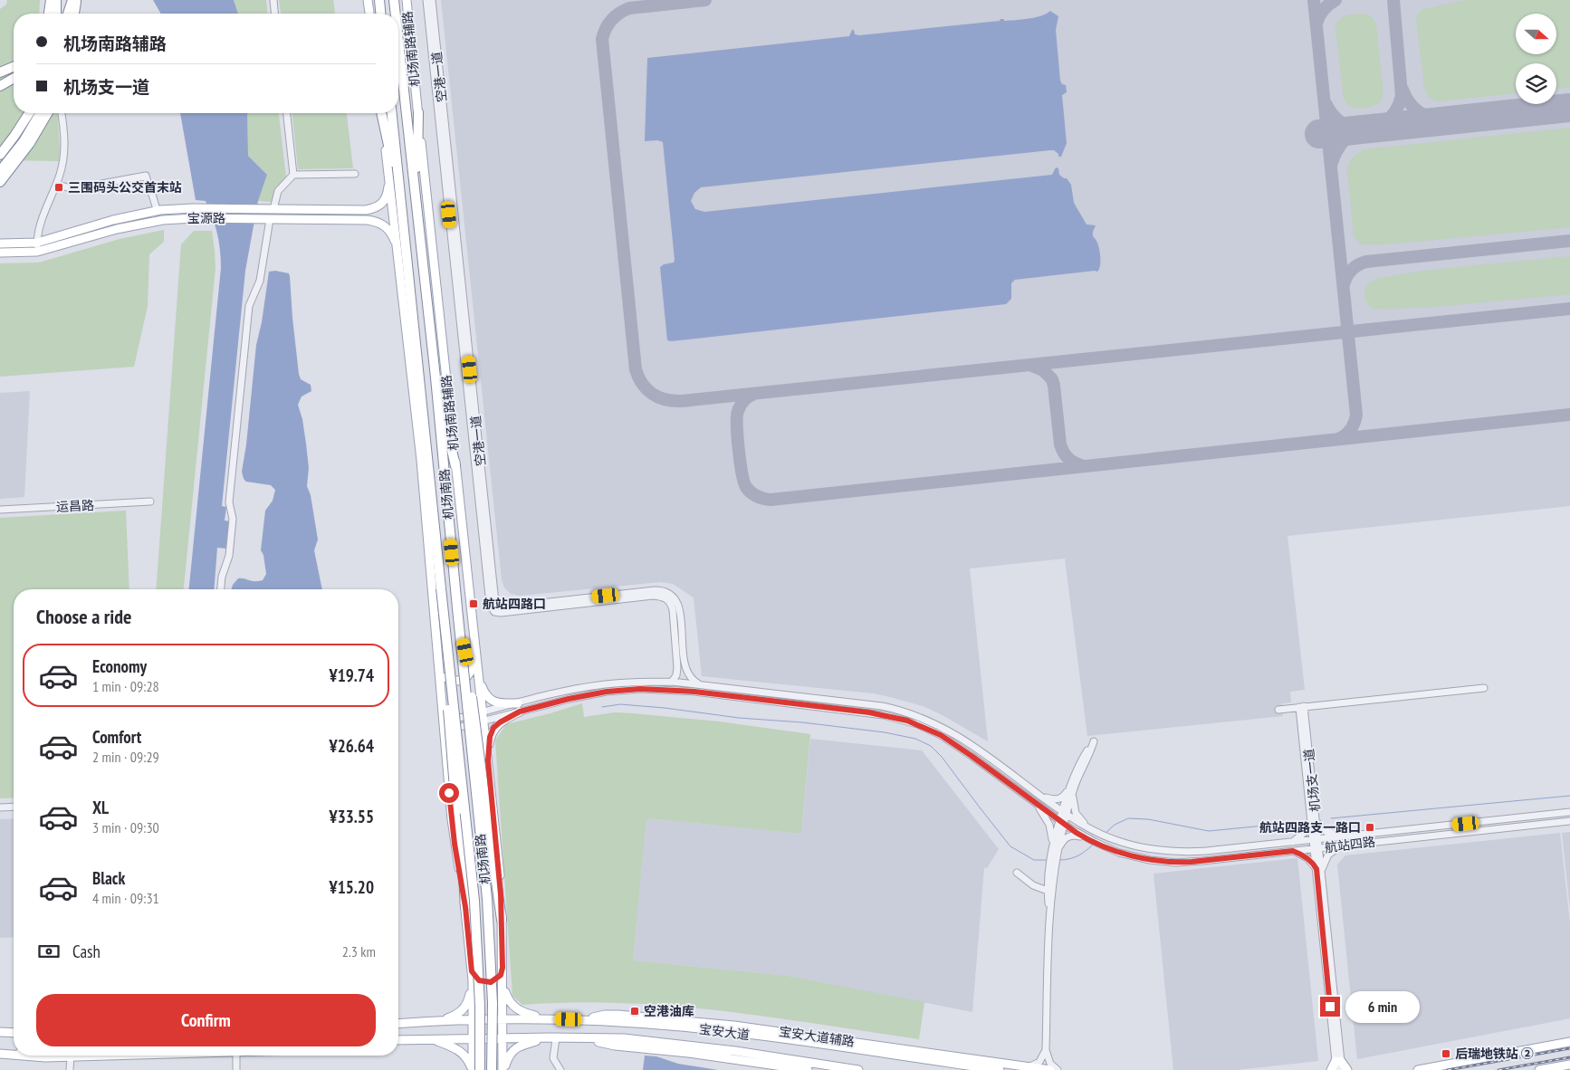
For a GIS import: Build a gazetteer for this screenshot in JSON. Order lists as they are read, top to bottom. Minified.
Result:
{"streets":{"highway":["机场南路"],"main road":["机场南路辅路","宝源路","宝安大道","宝安大道辅路"],"street":["空港一道","运昌路","机场支一道","航站四路"]},"crossings":[["机场南路辅路","航站四路"],["机场南路辅路","宝安大道"],["空港一道","航站四路"],["机场支一道","航站四路"],["宝安大道","宝安大道辅路"]],"places":{"transit":["三围码头公交首末站","航站四路口","航站四路支一路口","空港油库","后瑞地铁站 ②"]},"north":"right","page":{"banner":["机场南路辅路","机场支一道"],"heading":"Choose a ride","list":[{"name":"Economy","note":"1 min · 09:28","value":"¥19.74"},{"name":"Comfort","note":"2 min · 09:29","value":"¥26.64"},{"name":"XL","note":"3 min · 09:30","value":"¥33.55"},{"name":"Black","note":"4 min · 09:31","value":"¥15.20"}],"pay":["Cash","2.3 km"],"buttons":"Confirm","bubble":"6 min"}}
